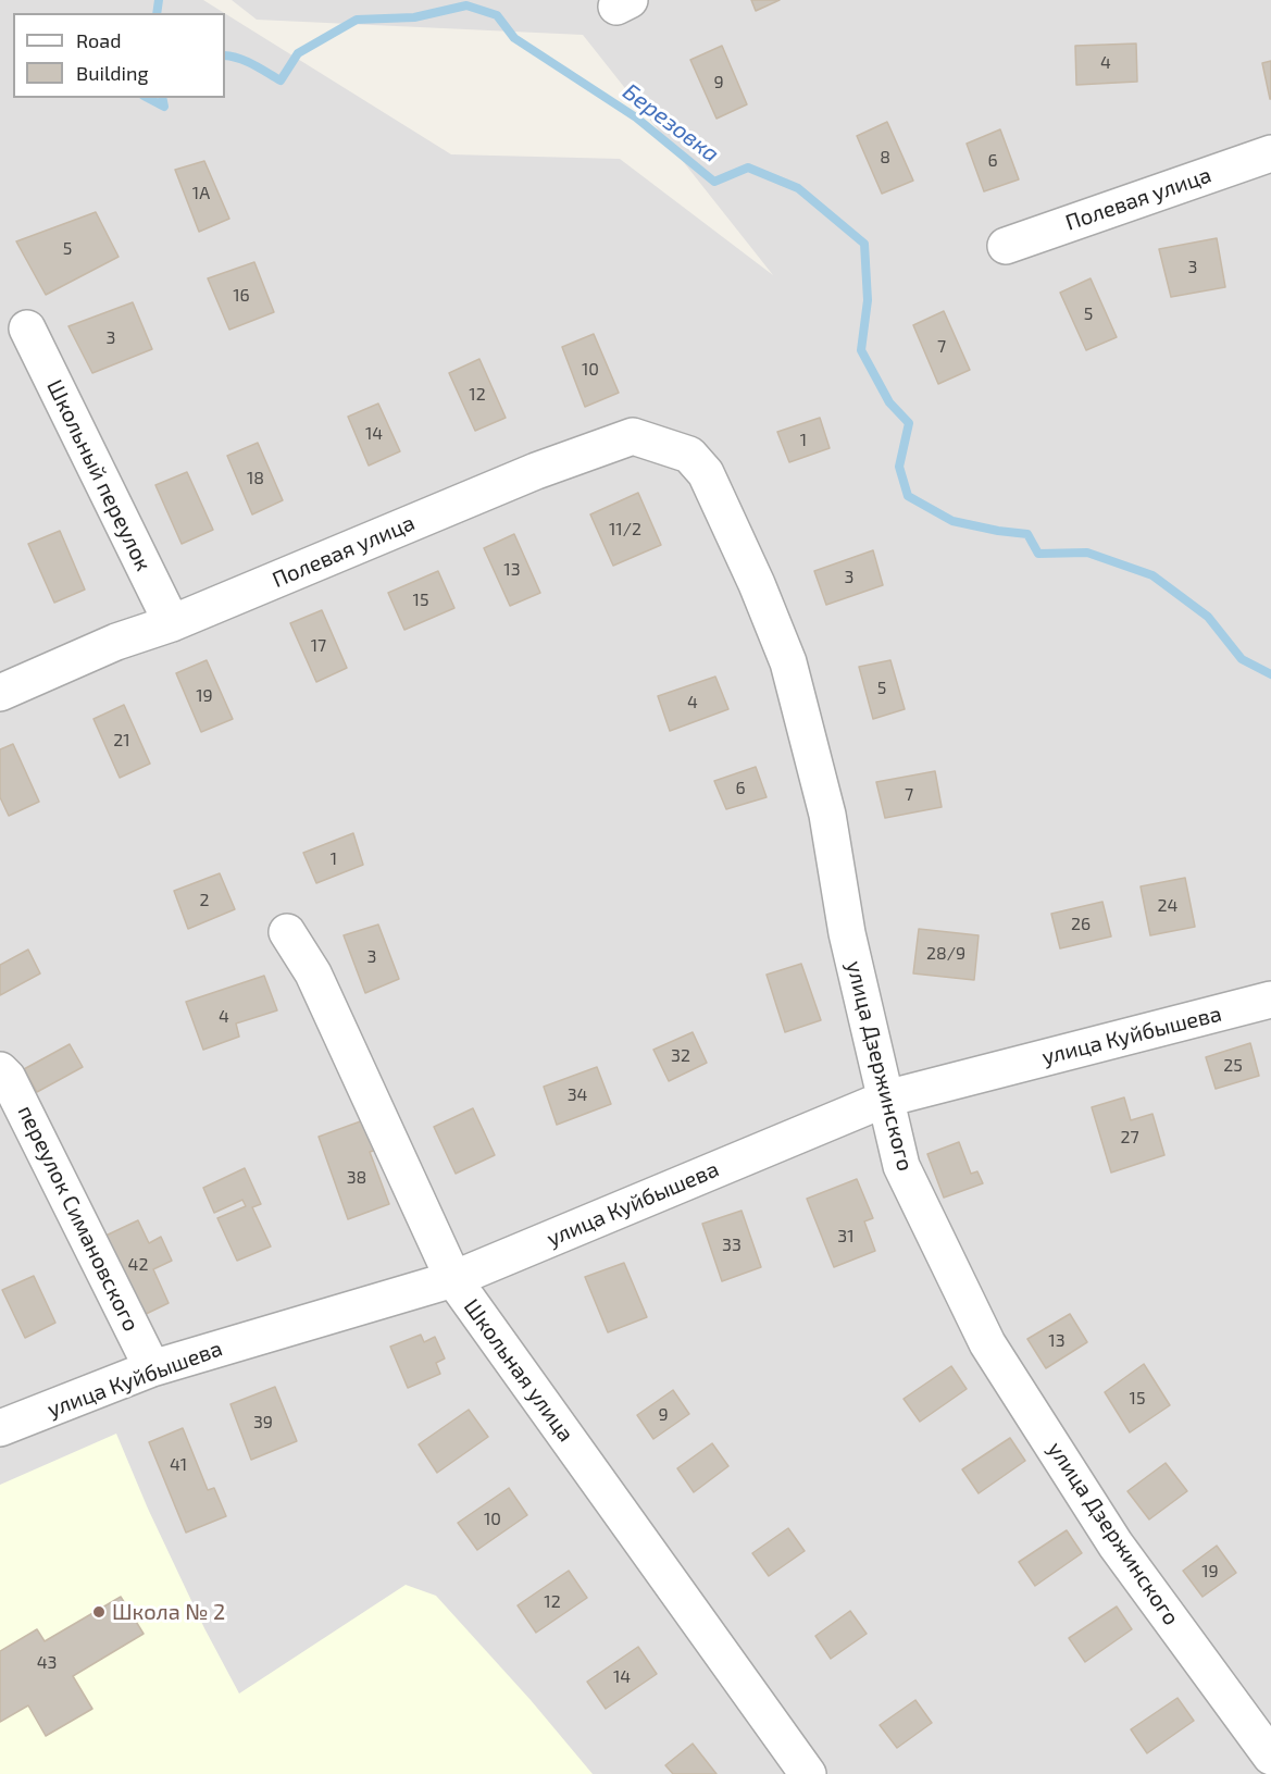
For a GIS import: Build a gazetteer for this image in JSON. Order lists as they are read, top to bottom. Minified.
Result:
{"streets":{"street":["Полевая улица","Школьный переулок","улица Куйбышева","улица Дзержинского","переулок Симановского","Школьная улица"]},"crossings":[["Полевая улица","Школьный переулок"],["Полевая улица","улица Дзержинского"],["улица Куйбышева","улица Дзержинского"],["улица Куйбышева","переулок Симановского"],["улица Куйбышева","Школьная улица"]],"water":["Березовка"],"places":["Школа № 2"],"house_numbers":["4","9","8","6","1А","5","3","16","5","3","7","10","12","14","1","18","11/2","13","3","15","17","5","19","4","21","6","7","1","2","24","26","28/9","3","4","32","25","34","27","38","31","33","42","13","15","9","39","41","10","19","12","43","14"],"legend":["Road","Building"]}
